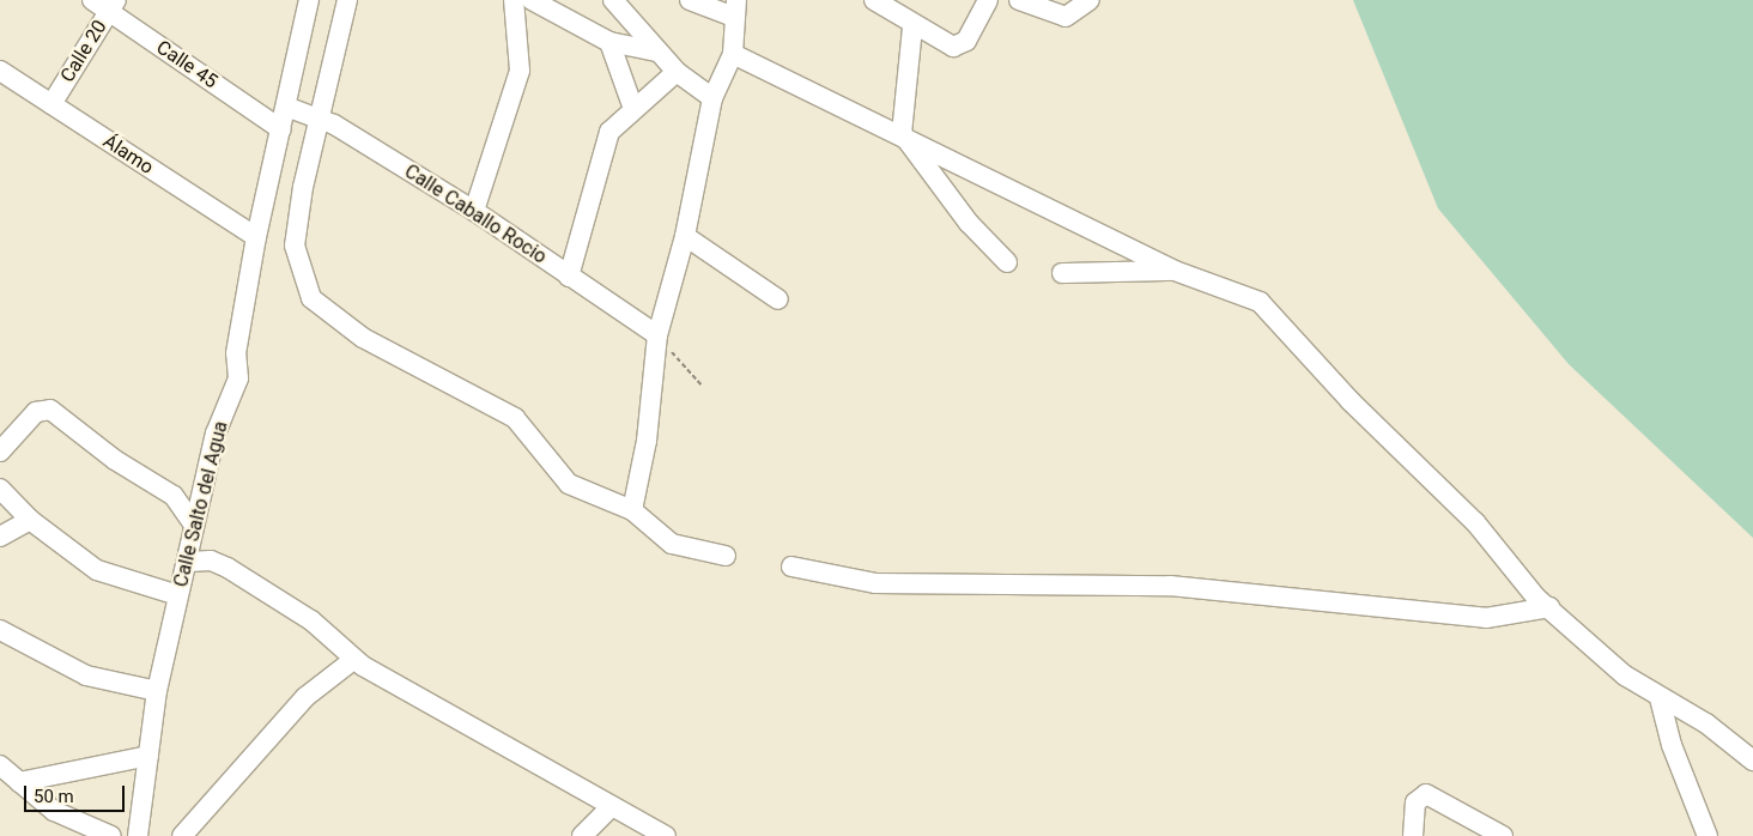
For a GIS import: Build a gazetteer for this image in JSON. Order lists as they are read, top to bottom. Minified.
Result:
{"streets":{"street":["Calle 20","Calle 45","Álamo","Calle Caballo Rocio","Calle Salto del Agua"]},"crossings":[["Calle 20","Calle 45"],["Calle 20","Álamo"],["Calle 45","Calle Salto del Agua"],["Álamo","Calle Salto del Agua"],["Calle Caballo Rocio","Calle Salto del Agua"]],"scale_bar":"50 m"}
